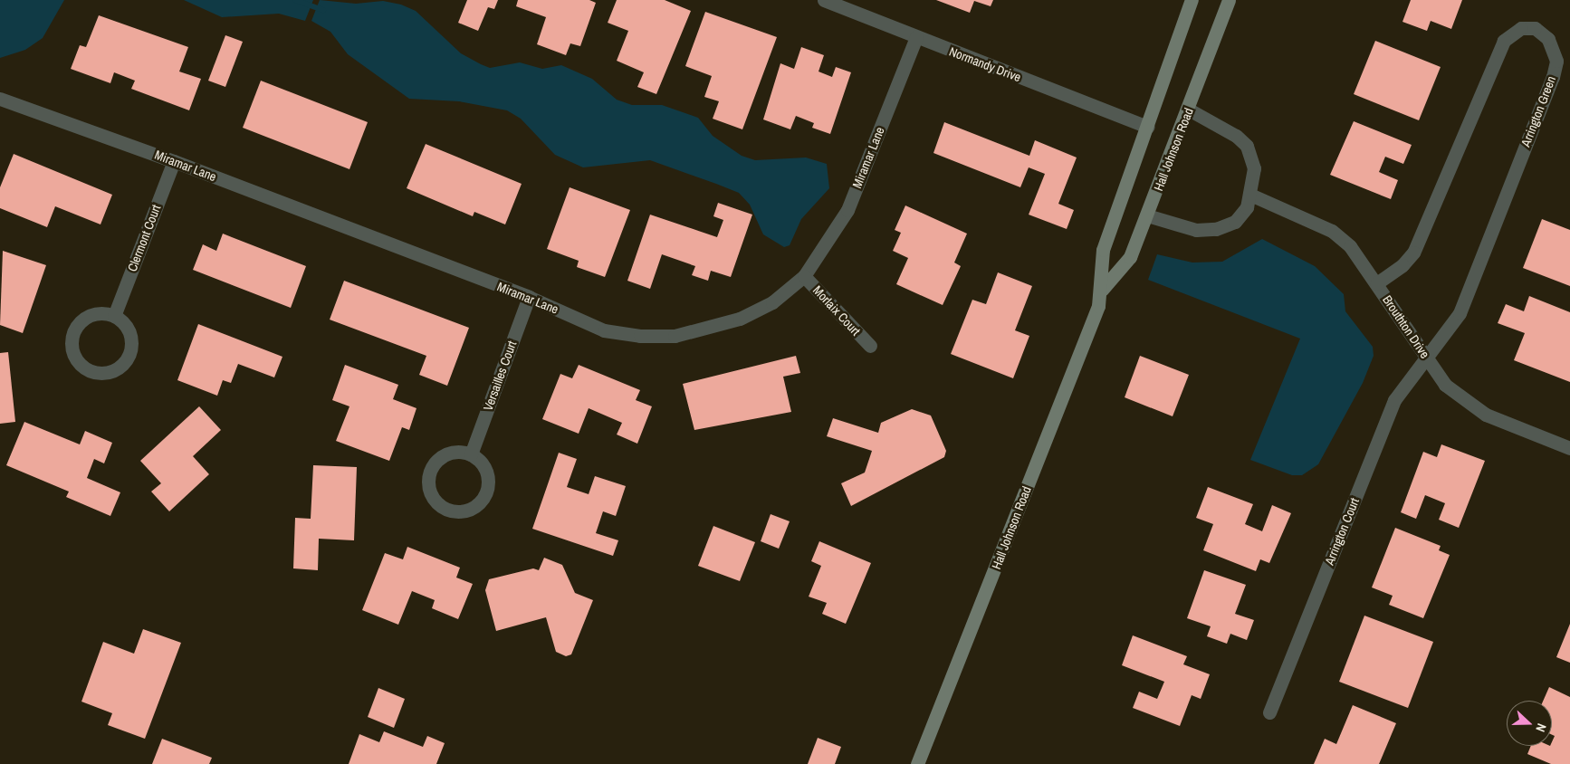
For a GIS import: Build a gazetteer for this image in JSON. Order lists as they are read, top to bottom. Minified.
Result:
{"streets":{"main road":["Hall Johnson Road"],"street":["Normandy Drive","Arrington Green","Miramar Lane","Clermont Court","Morlaix Court","Brouthton Drive","Versailles Court","Arrington Court"]},"crossings":[["Normandy Drive","Hall Johnson Road"],["Normandy Drive","Miramar Lane"],["Arrington Green","Brouthton Drive"],["Arrington Green","Arrington Court"],["Miramar Lane","Clermont Court"],["Miramar Lane","Morlaix Court"],["Miramar Lane","Versailles Court"],["Brouthton Drive","Arrington Court"]],"north":"right"}
